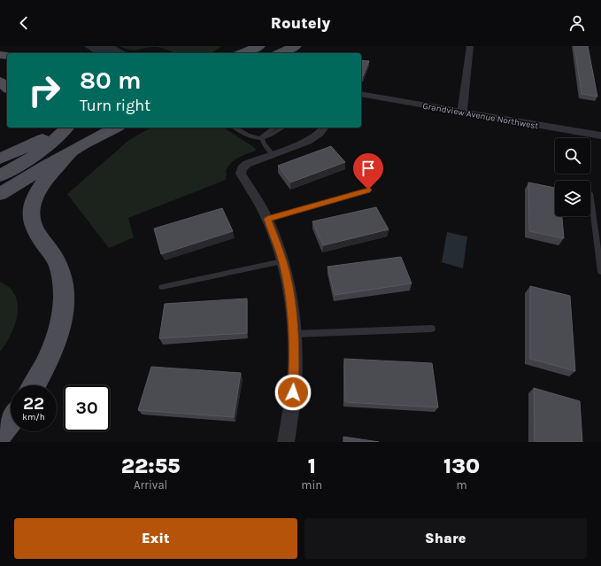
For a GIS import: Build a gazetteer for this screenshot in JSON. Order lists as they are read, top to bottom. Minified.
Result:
{"streets":{"street":["Grandview Avenue Northwest"]},"page":{"header":"Routely","turn":["80 m","Turn right"],"speed":"22 km/h","limit":"30","eta":["22:55","Arrival","1","min","130","m"],"buttons":["Exit","Share"]}}
